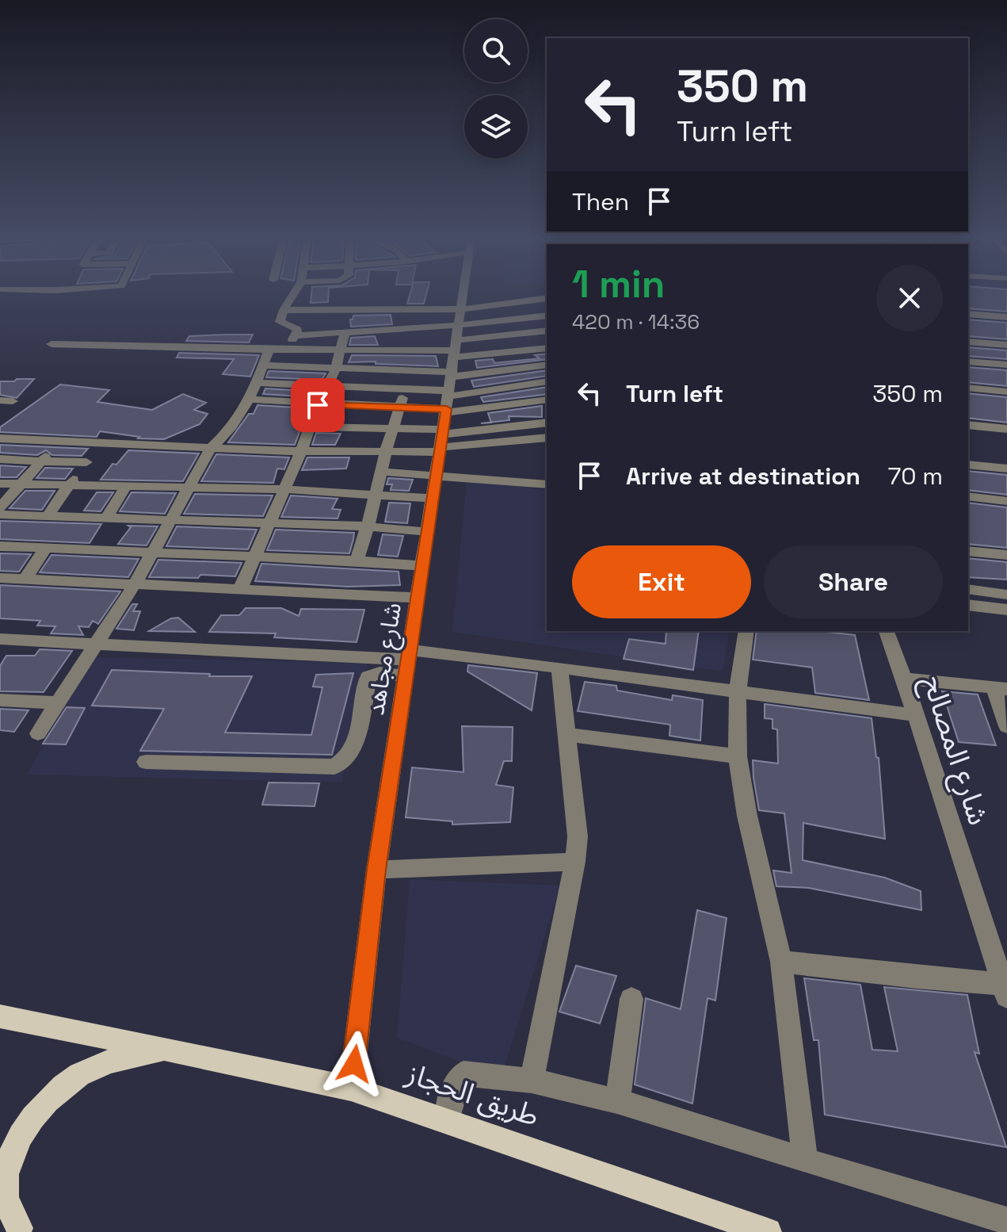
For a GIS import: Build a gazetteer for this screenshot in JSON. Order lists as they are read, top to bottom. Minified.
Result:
{"streets":{"main road":["طريق الحجاز"],"street":["شارع مجاهد","شارع المصالح"]},"crossings":[["شارع مجاهد","طريق الحجاز"]],"page":{"turn":["350 m","Turn left"],"then":"Then","heading":["1 min","420 m · 14:36"],"list":[{"name":"Turn left","value":"350 m"},{"name":"Arrive at destination","value":"70 m"}],"buttons":["Exit","Share"]}}
